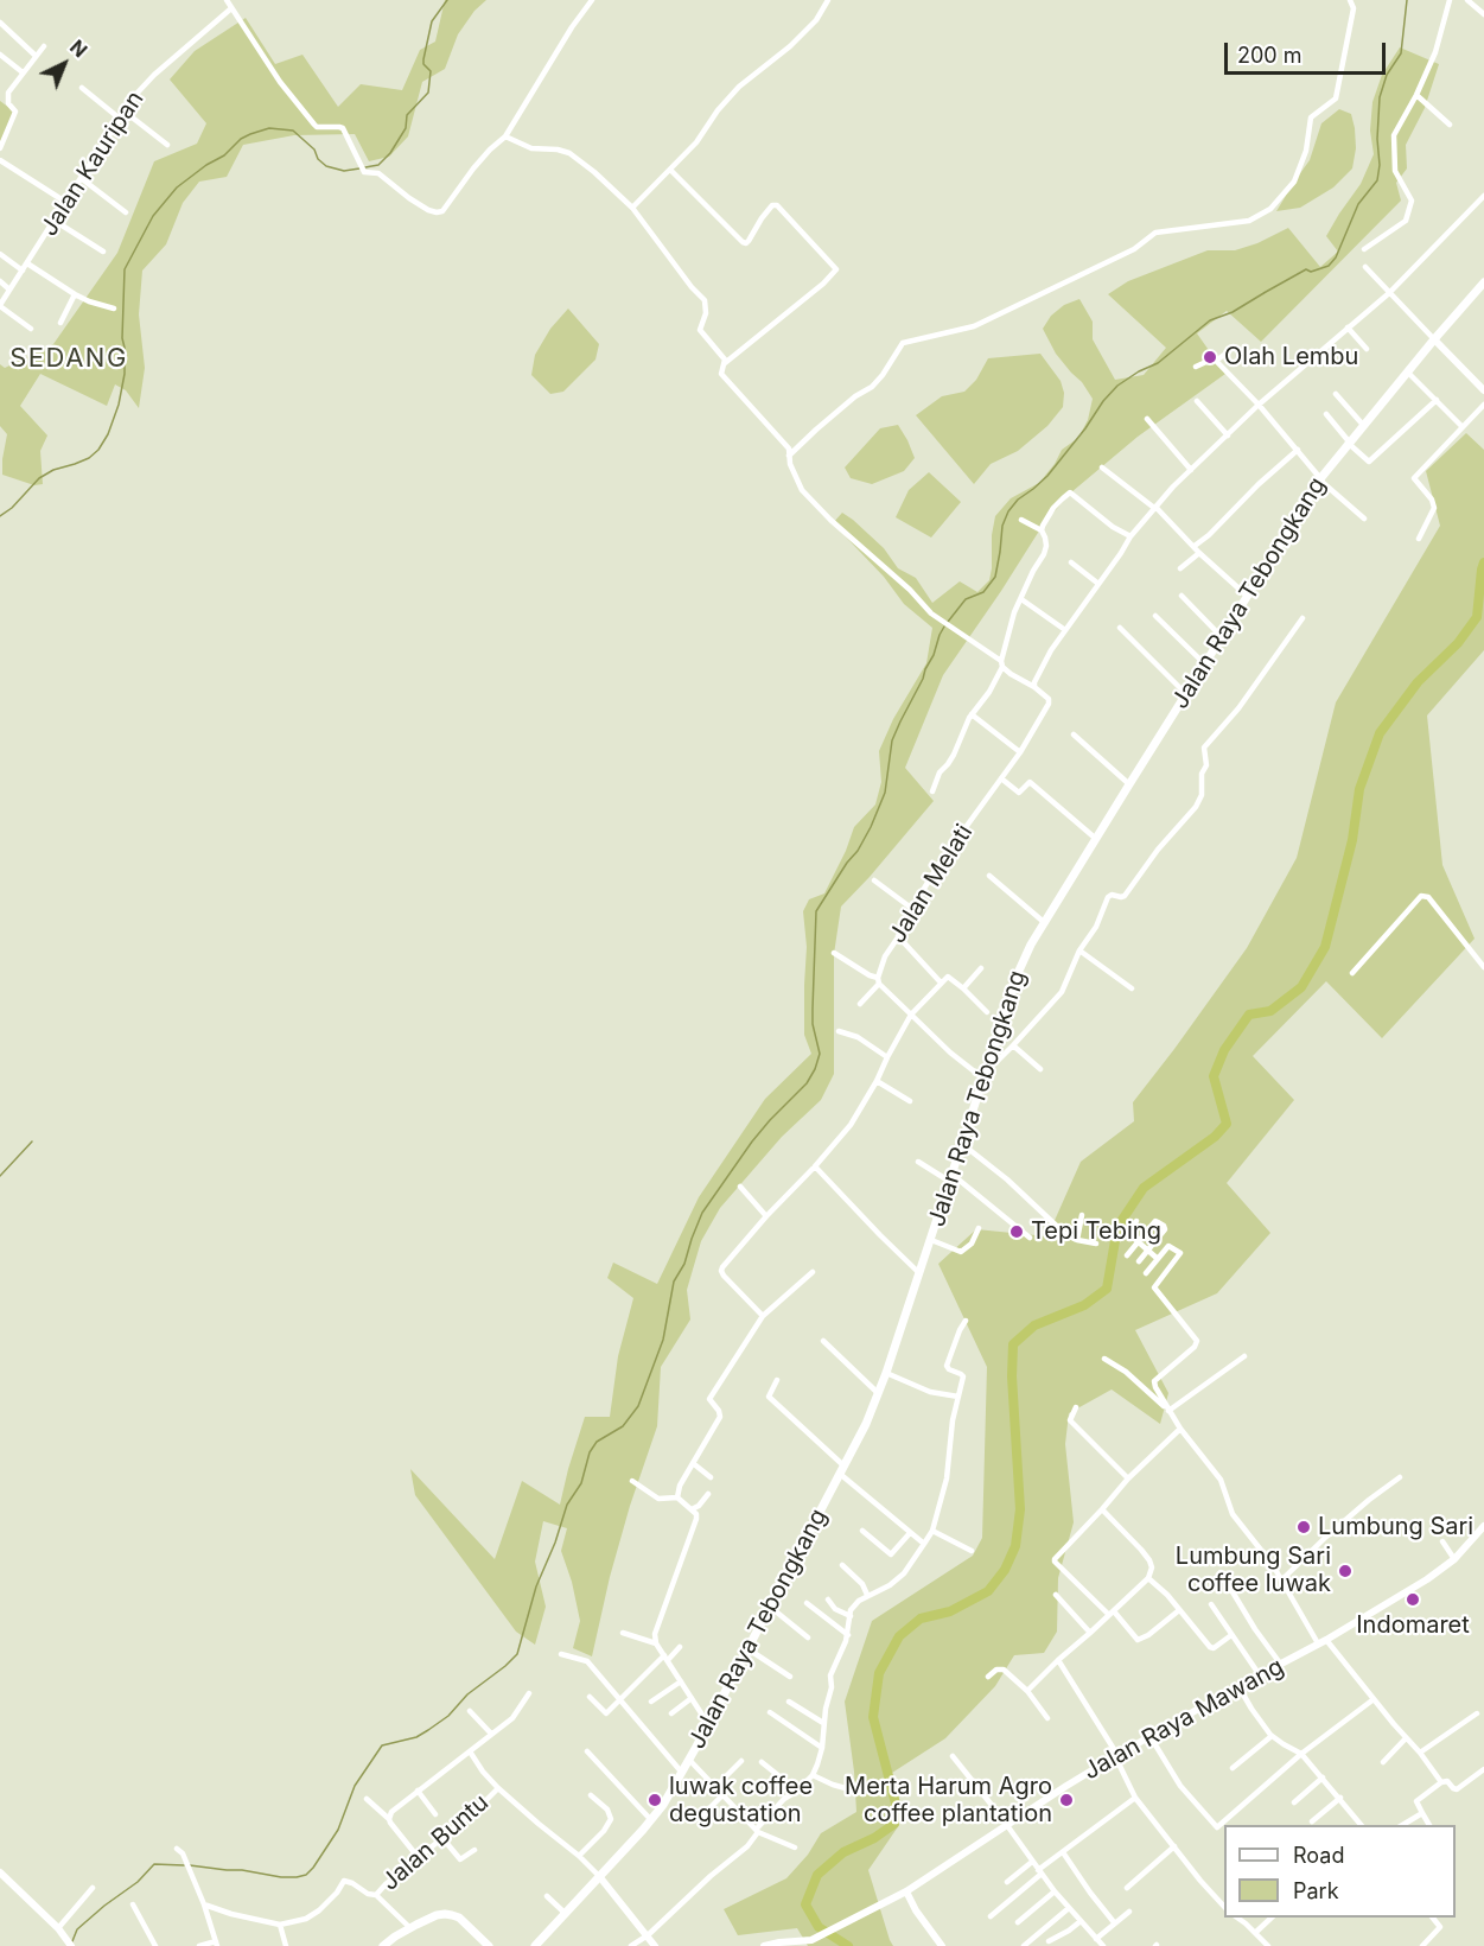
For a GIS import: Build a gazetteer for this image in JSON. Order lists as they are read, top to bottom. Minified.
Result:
{"streets":{"main road":["Jalan Raya Tebongkang","Jalan Raya Mawang"],"street":["Jalan Kauripan","Jalan Melati","Jalan Buntu"]},"districts":["SEDANG"],"places":["Olah Lembu","Tepi Tebing","Lumbung Sari","Lumbung Sari coffee luwak","Indomaret","luwak coffee degustation","Merta Harum Agro coffee plantation"],"legend":["Road","Park"],"scale_bar":"200 m","north":"top right"}
